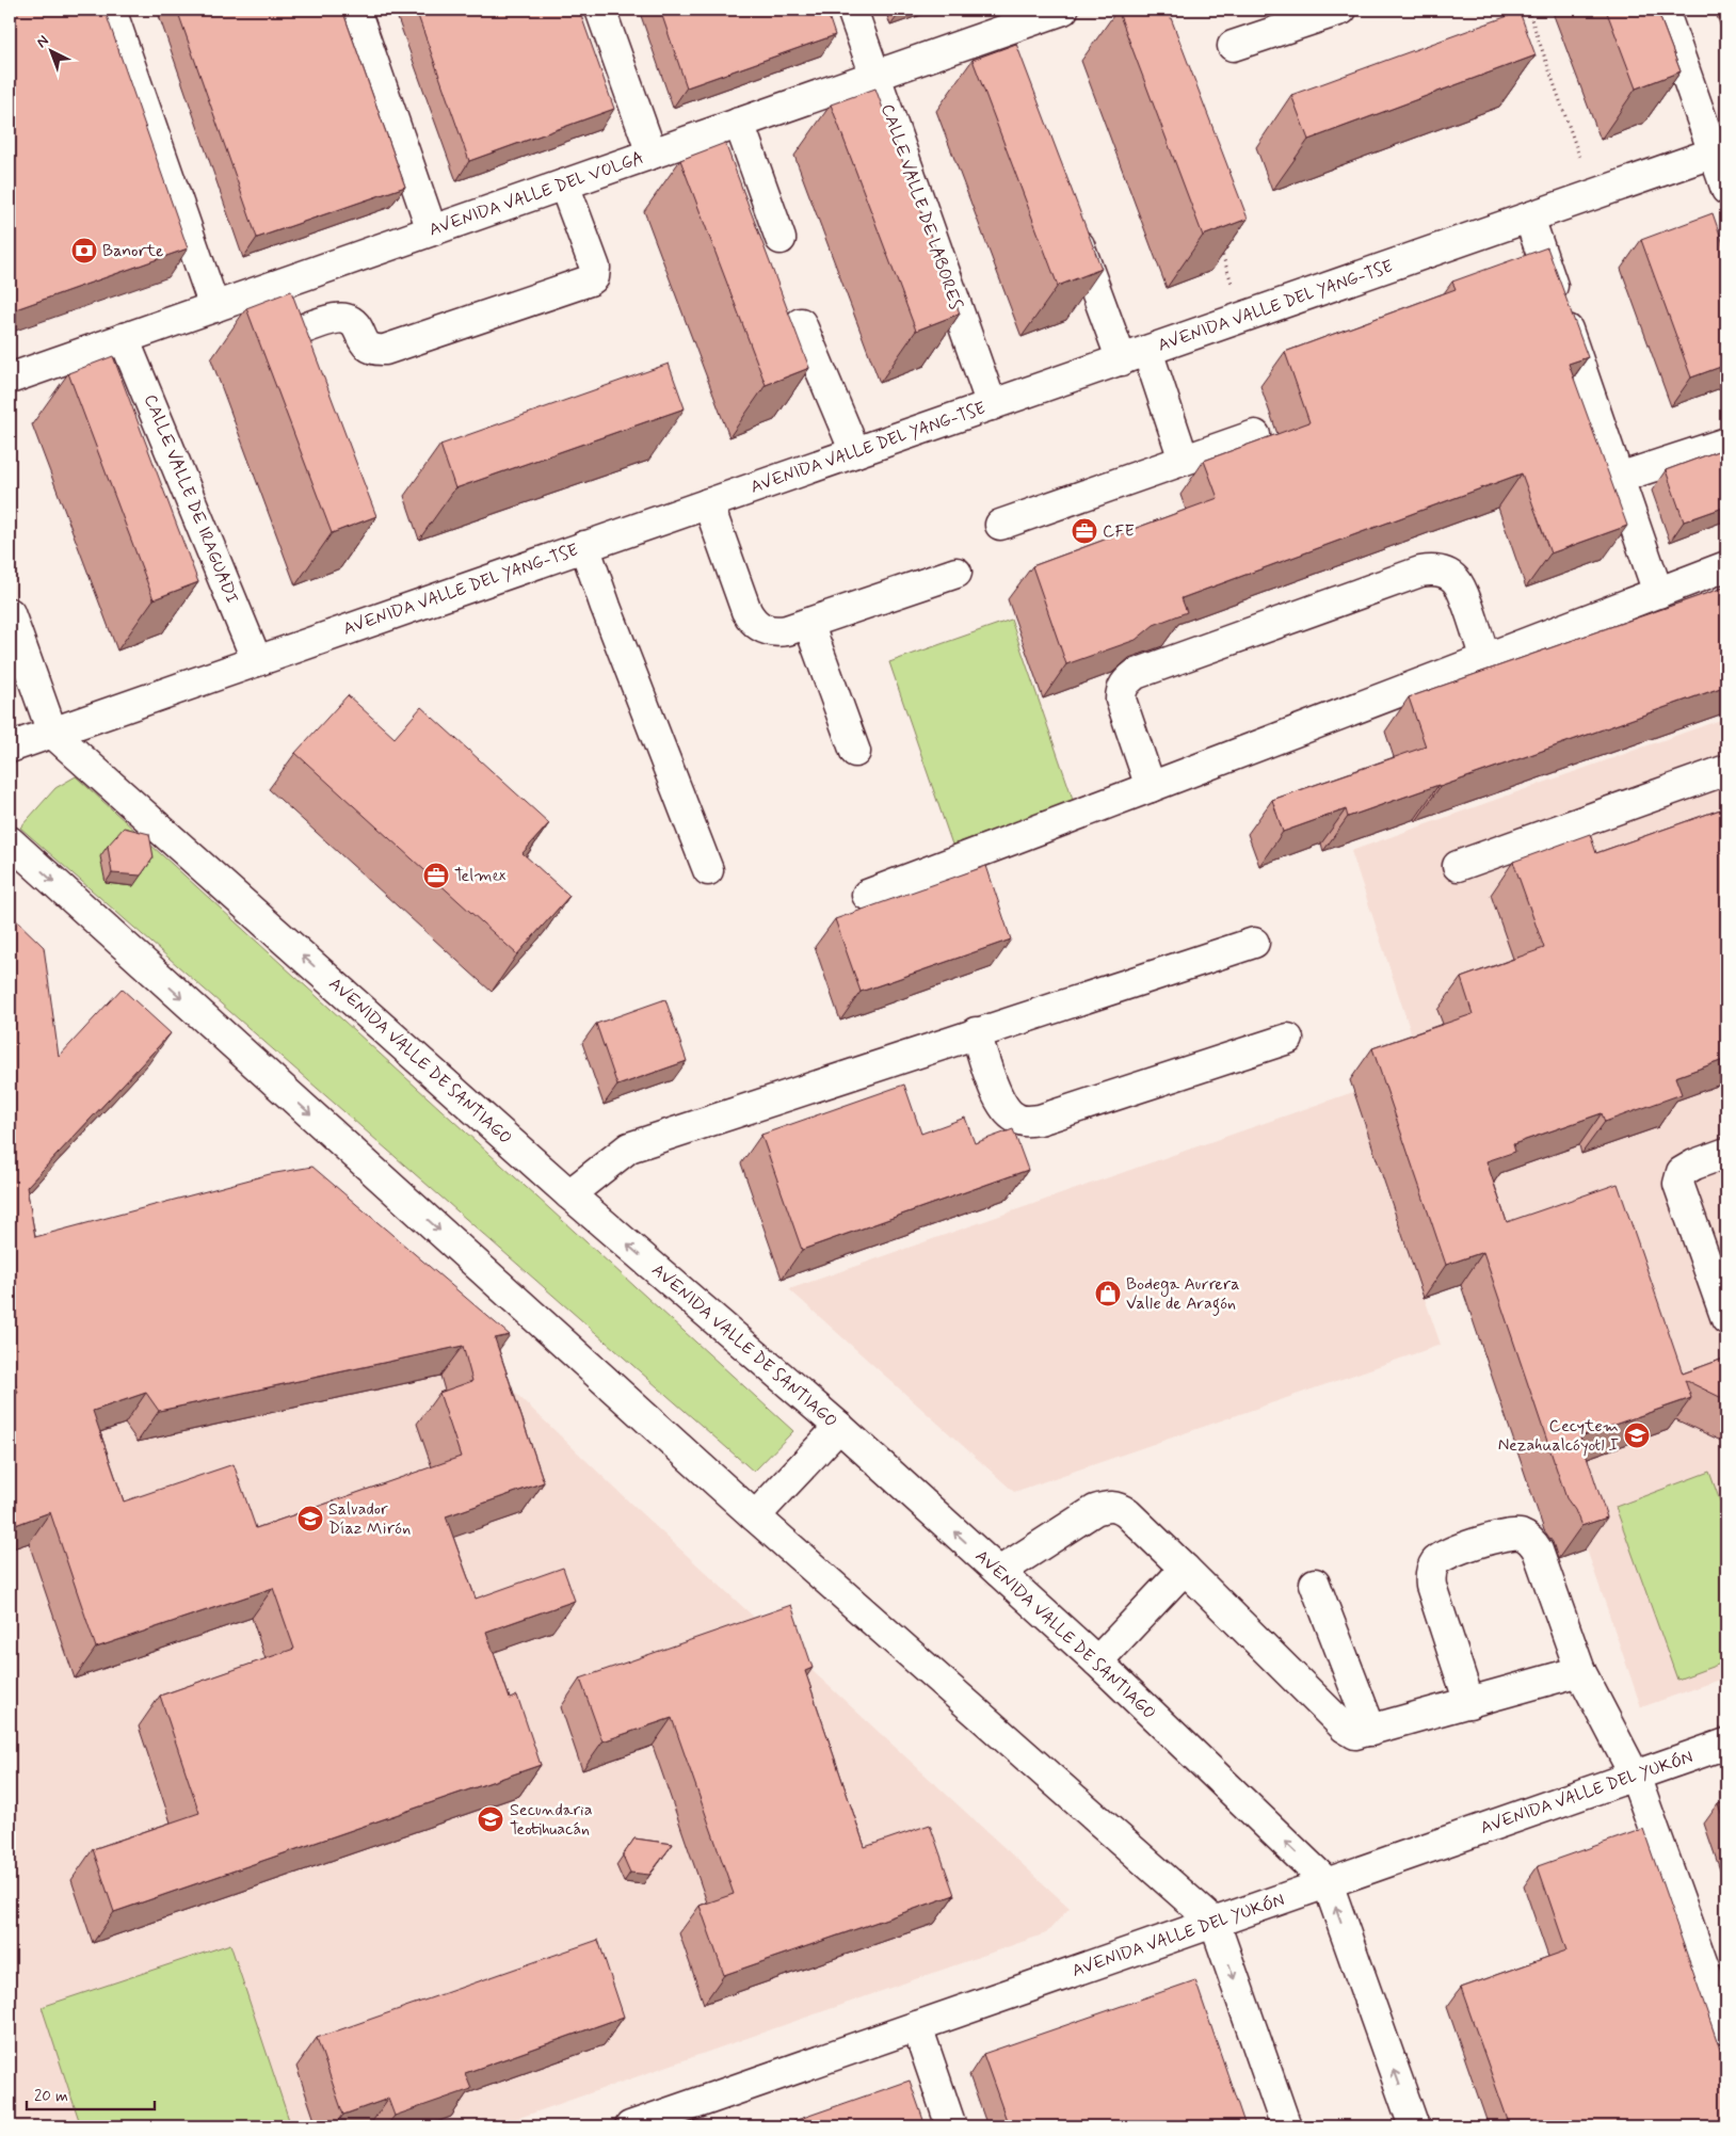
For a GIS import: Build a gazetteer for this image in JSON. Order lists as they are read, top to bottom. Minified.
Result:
{"streets":{"street":["AVENIDA VALLE DEL VOLGA","CALLE VALLE DE LABORES","AVENIDA VALLE DEL YANG-TSE","CALLE VALLE DE IRAGUADI","AVENIDA VALLE DE SANTIAGO","AVENIDA VALLE DEL YUKÓN"]},"crossings":[["AVENIDA VALLE DEL VOLGA","CALLE VALLE DE LABORES"],["AVENIDA VALLE DEL VOLGA","CALLE VALLE DE IRAGUADI"],["CALLE VALLE DE LABORES","AVENIDA VALLE DEL YANG-TSE"],["AVENIDA VALLE DEL YANG-TSE","CALLE VALLE DE IRAGUADI"],["AVENIDA VALLE DEL YANG-TSE","AVENIDA VALLE DE SANTIAGO"],["AVENIDA VALLE DE SANTIAGO","AVENIDA VALLE DEL YUKÓN"]],"places":{"bank":["Banorte"],"office":["CFE","Telmex"],"shop":["Bodega Aurrera Valle de Aragón"],"school or university":["Cecytem Nezahualcóyotl I","Salvador Díaz Mirón","Secundaria Teotihuacán"]},"scale_bar":"20 m","north":"top left"}
